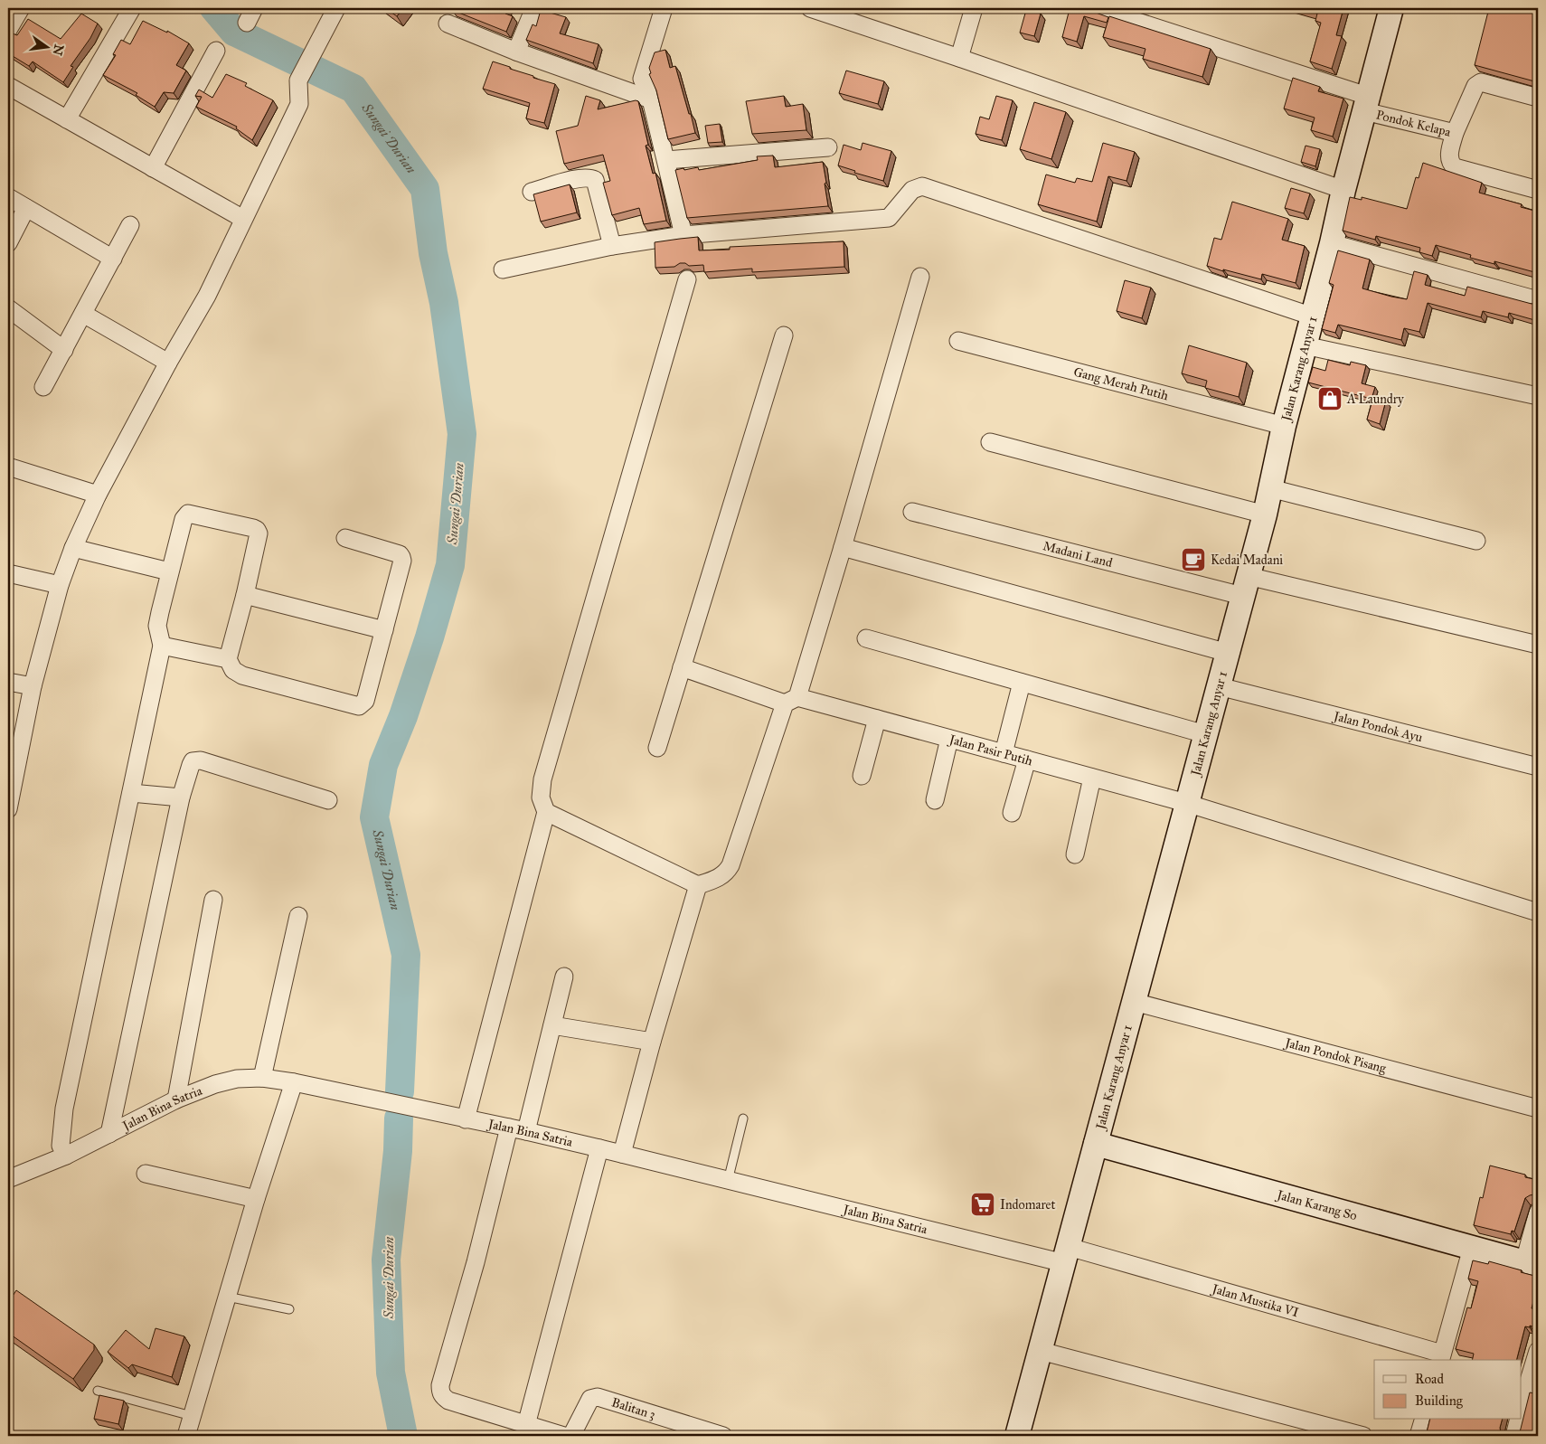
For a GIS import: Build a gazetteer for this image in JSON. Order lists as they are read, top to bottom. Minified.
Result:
{"streets":{"main road":["Jalan Karang Anyar 1","Jalan Karang So"],"street":["Pondok Kelapa","Gang Merah Putih","Madani Land","Jalan Pondok Ayu","Jalan Pasir Putih","Jalan Pondok Pisang","Jalan Bina Satria","Jalan Mustika VI","Balitan 3"]},"crossings":[["Pondok Kelapa","Jalan Karang Anyar 1"],["Jalan Karang Anyar 1","Gang Merah Putih"],["Jalan Karang Anyar 1","Madani Land"],["Jalan Karang Anyar 1","Jalan Pondok Ayu"],["Jalan Karang Anyar 1","Jalan Pasir Putih"],["Jalan Karang Anyar 1","Jalan Pondok Pisang"],["Jalan Karang Anyar 1","Jalan Bina Satria"],["Jalan Karang Anyar 1","Jalan Karang So"],["Jalan Karang Anyar 1","Jalan Mustika VI"],["Jalan Bina Satria","Jalan Mustika VI"]],"water":["Sungai Durian"],"places":{"shop":["A Laundry"],"cafe":["Kedai Madani"],"supermarket":["Indomaret"]},"legend":["Road","Building"],"north":"right"}
